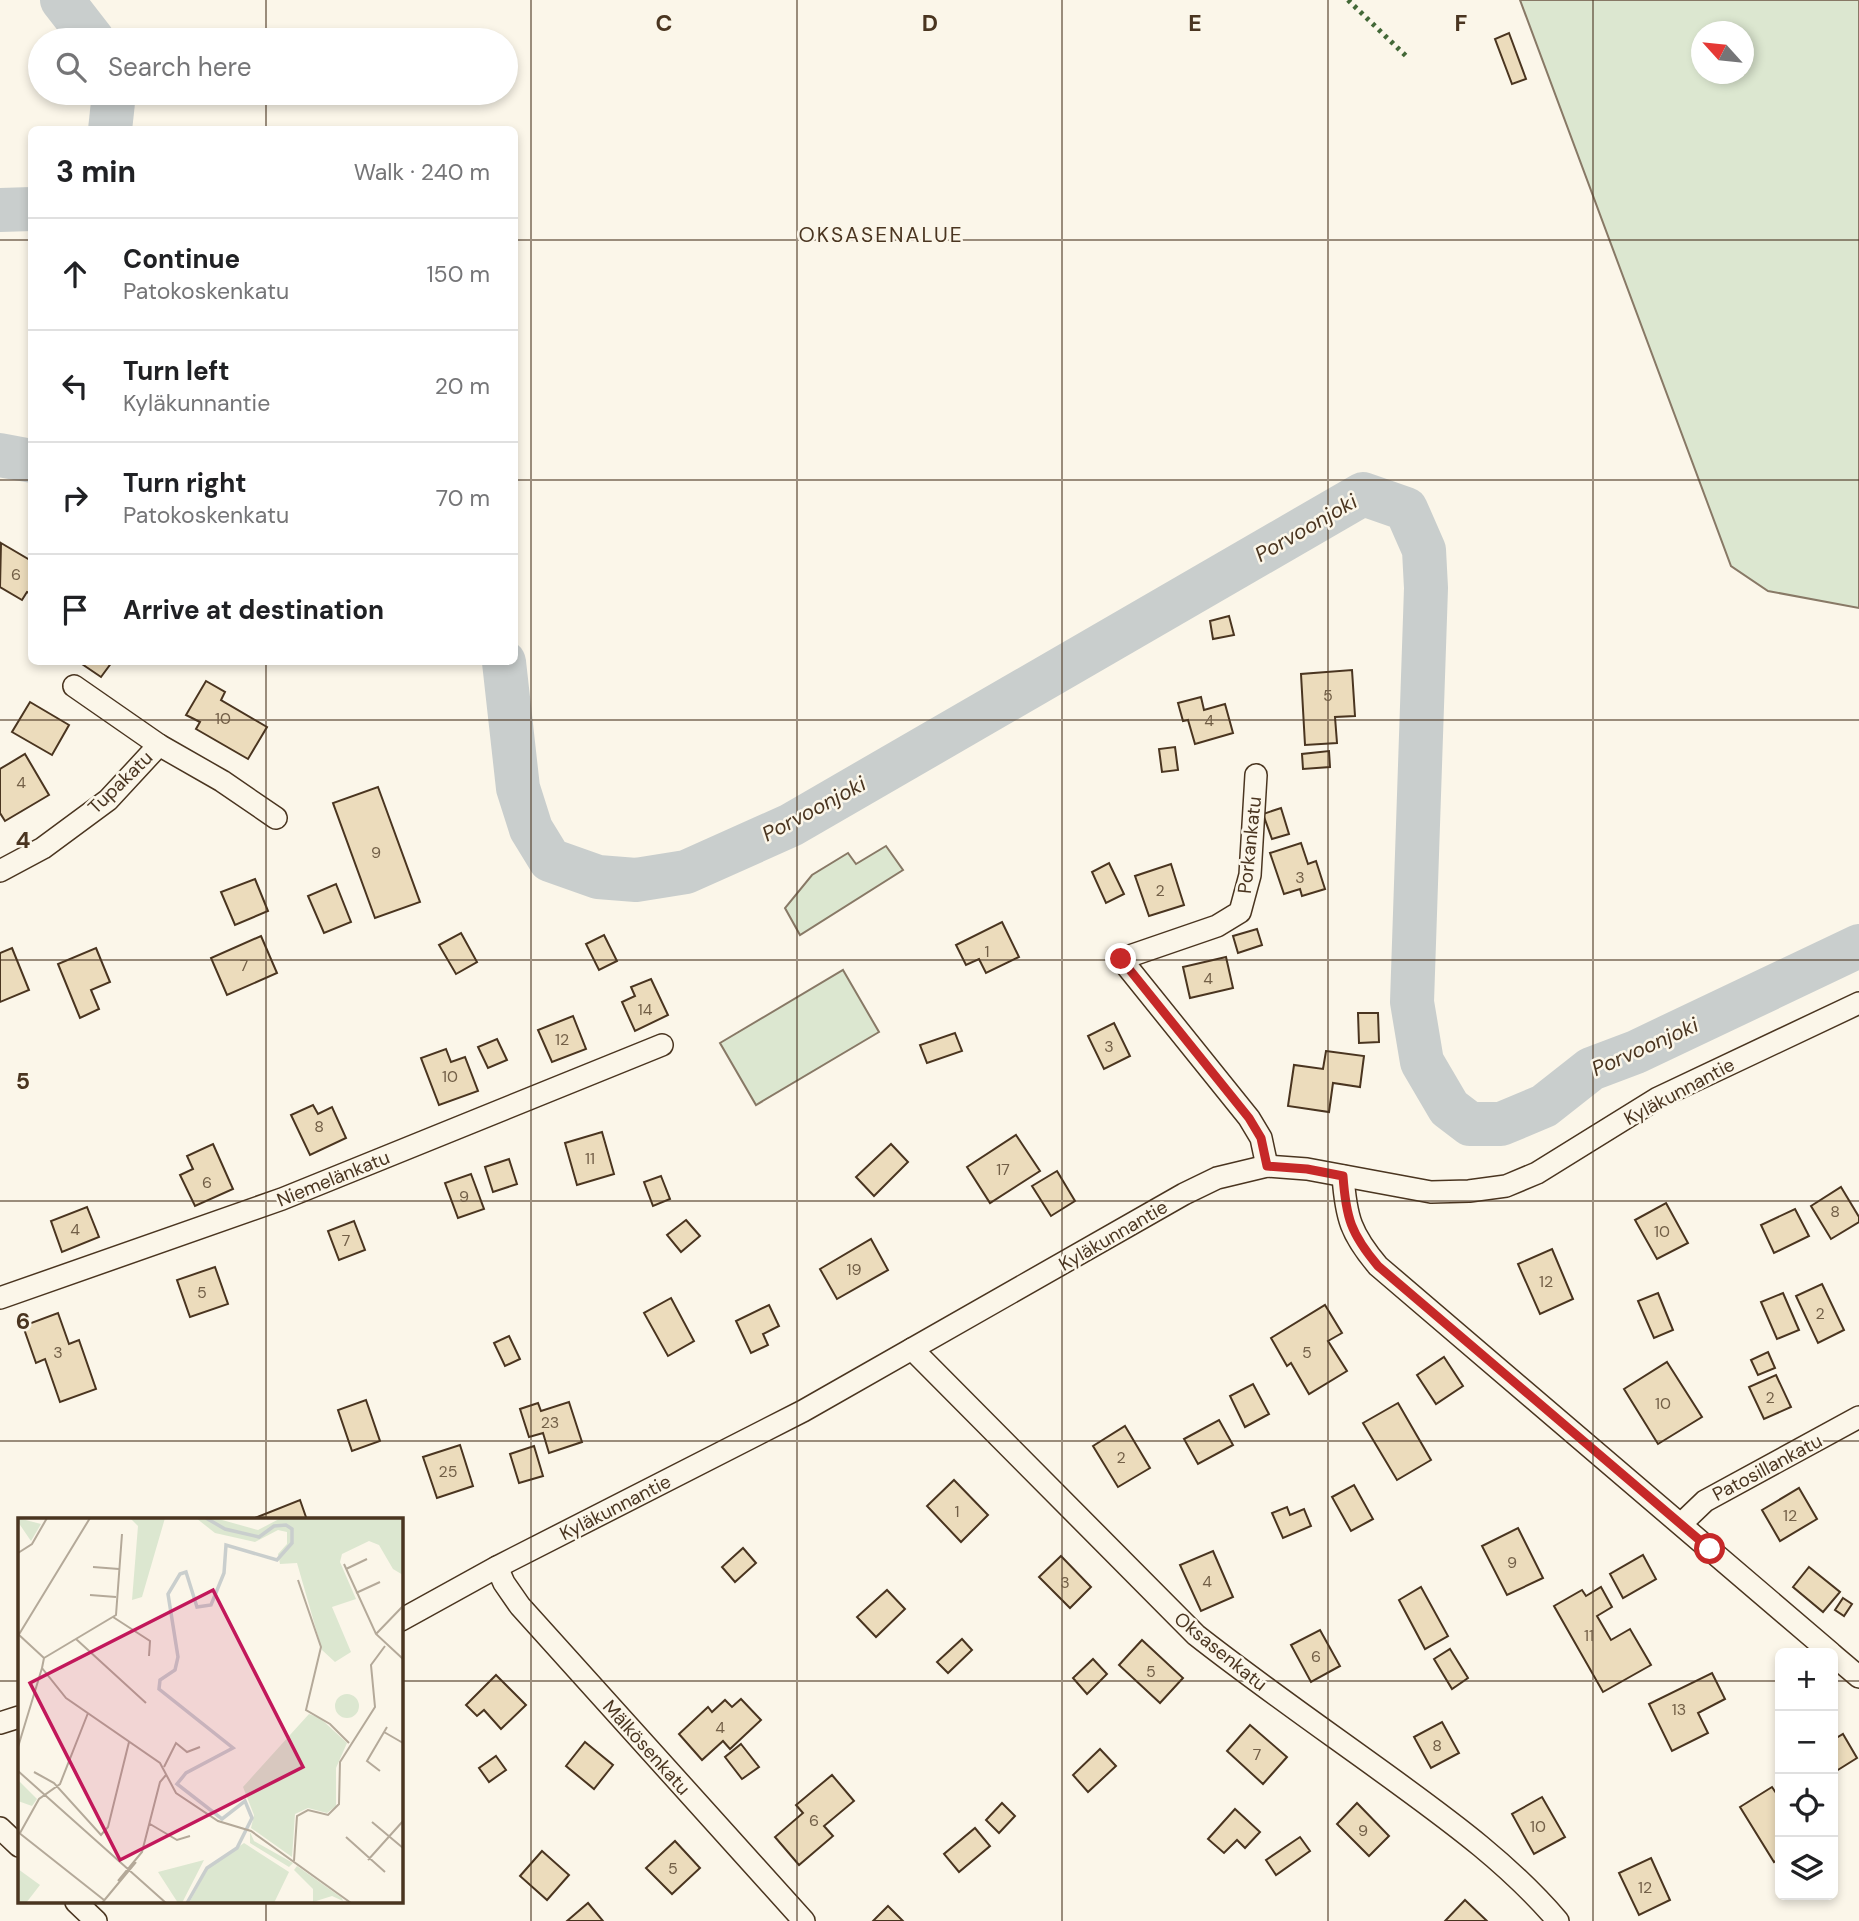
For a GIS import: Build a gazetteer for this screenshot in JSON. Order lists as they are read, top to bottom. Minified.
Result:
{"streets":{"street":["Tupakatu","Porkankatu","Kyläkunnantie","Niemelänkatu","Patosillankatu","Oksasenkatu","Mälkösenkatu"]},"crossings":[["Porkankatu","Kyläkunnantie"],["Kyläkunnantie","Oksasenkatu"],["Kyläkunnantie","Mälkösenkatu"]],"districts":["OKSASENALUE"],"water":["Porvoonjoki"],"house_numbers":["6","5","10","4","4","9","3","2","1","7","4","14","12","3","10","8","11","17","6","9","8","4","10","7","19","12","5","2","3","5","2","10","23","2","25","1","12","9","4","3","11","6","5","13","4","8","7","6","10","9","5","12"],"north":"top left","page":{"search":"Search here","heading":["3 min","Walk · 240 m"],"list":[["Continue","Patokoskenkatu","150 m"],["Turn left","Kyläkunnantie","20 m"],["Turn right","Patokoskenkatu","70 m"],"Arrive at destination"],"map_buttons":["+","−"]},"grid":{"columns":["C","D","E","F"],"rows":["4","5","6"]}}
